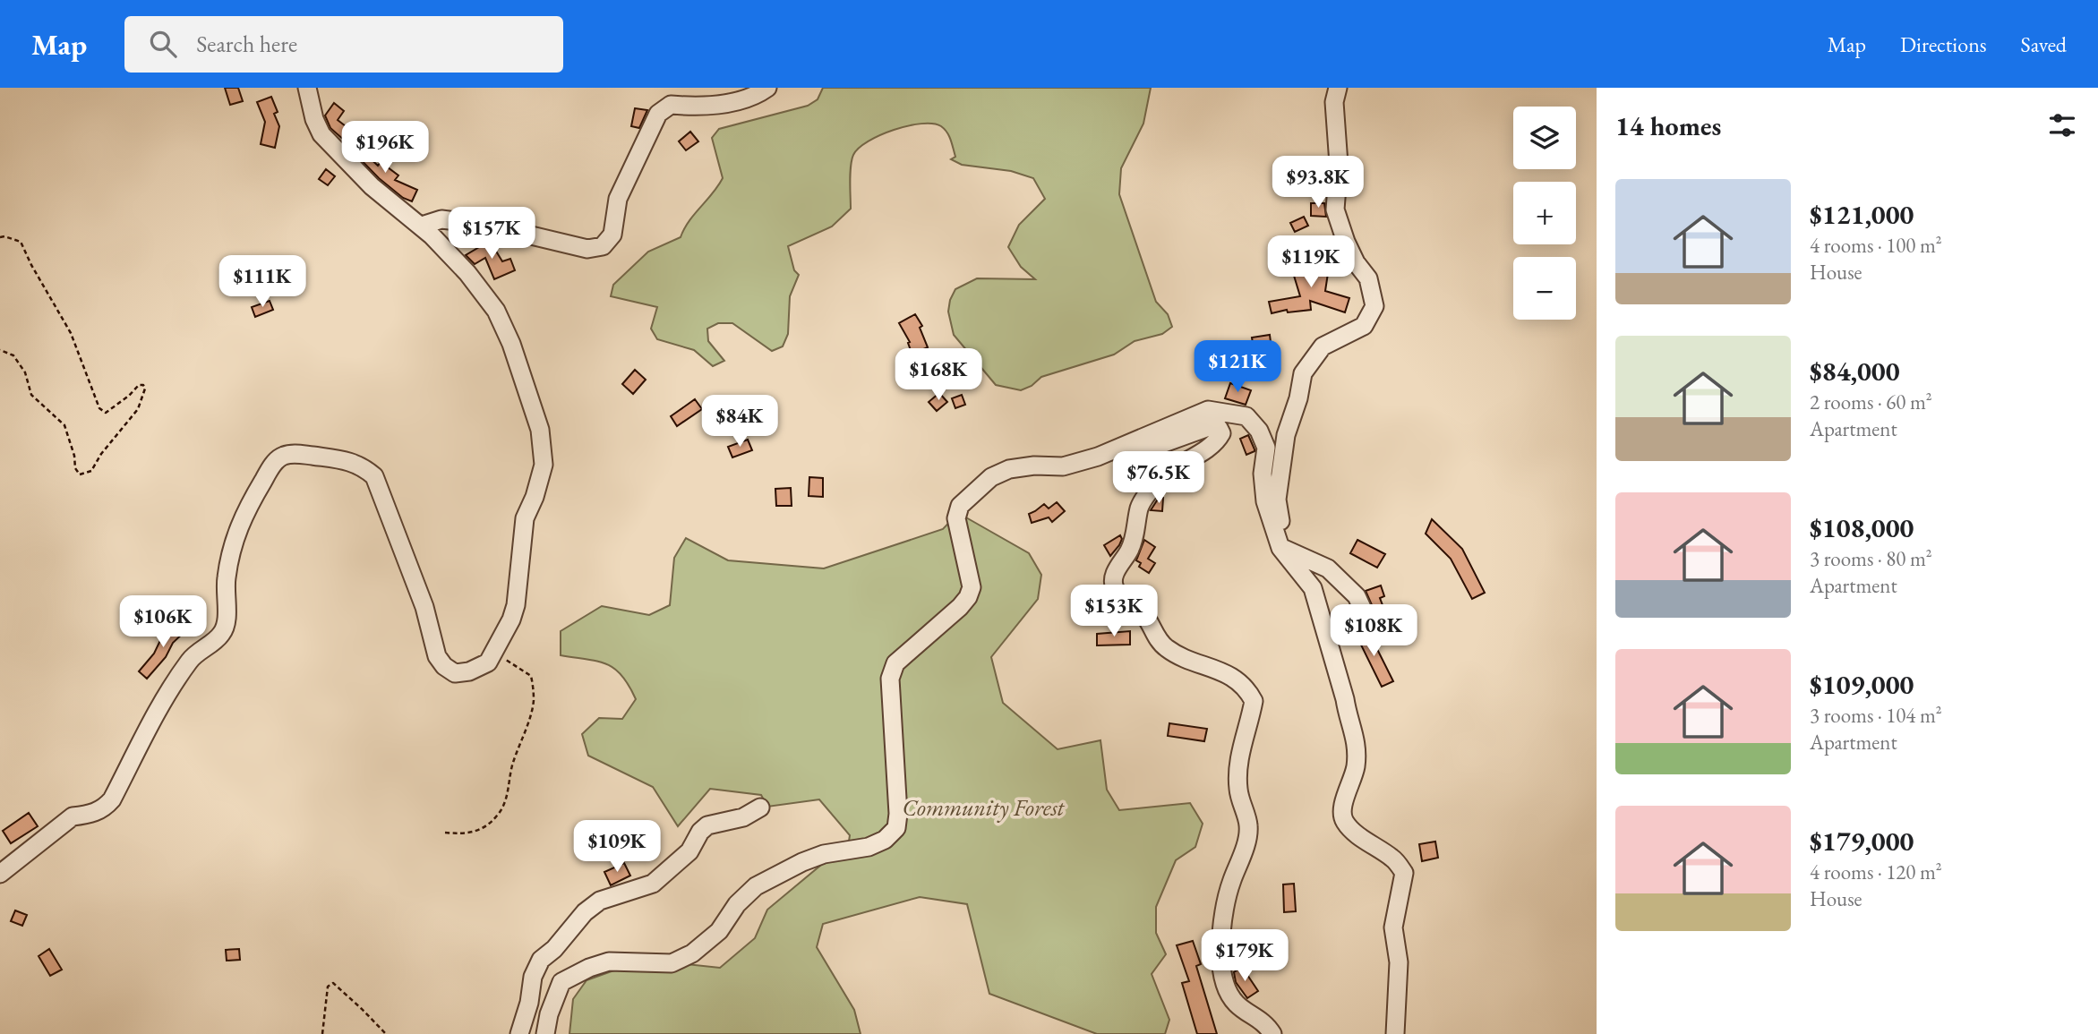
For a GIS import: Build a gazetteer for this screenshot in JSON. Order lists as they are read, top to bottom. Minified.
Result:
{"parks":["Community Forest"],"page":{"header":"Map","search":"Search here","nav":["Map","Directions","Saved"],"heading":"14 homes","map_buttons":["+","−"],"price":["$196K","$93.8K","$157K","$119K","$111K","$121K","$168K","$84K","$76.5K","$153K","$106K","$108K","$109K","$179K"],"list":[{"name":"$121,000","note":"4 rooms · 100 m² · House"},{"name":"$84,000","note":"2 rooms · 60 m² · Apartment"},{"name":"$108,000","note":"3 rooms · 80 m² · Apartment"},{"name":"$109,000","note":"3 rooms · 104 m² · Apartment"},{"name":"$179,000","note":"4 rooms · 120 m² · House"}]}}
